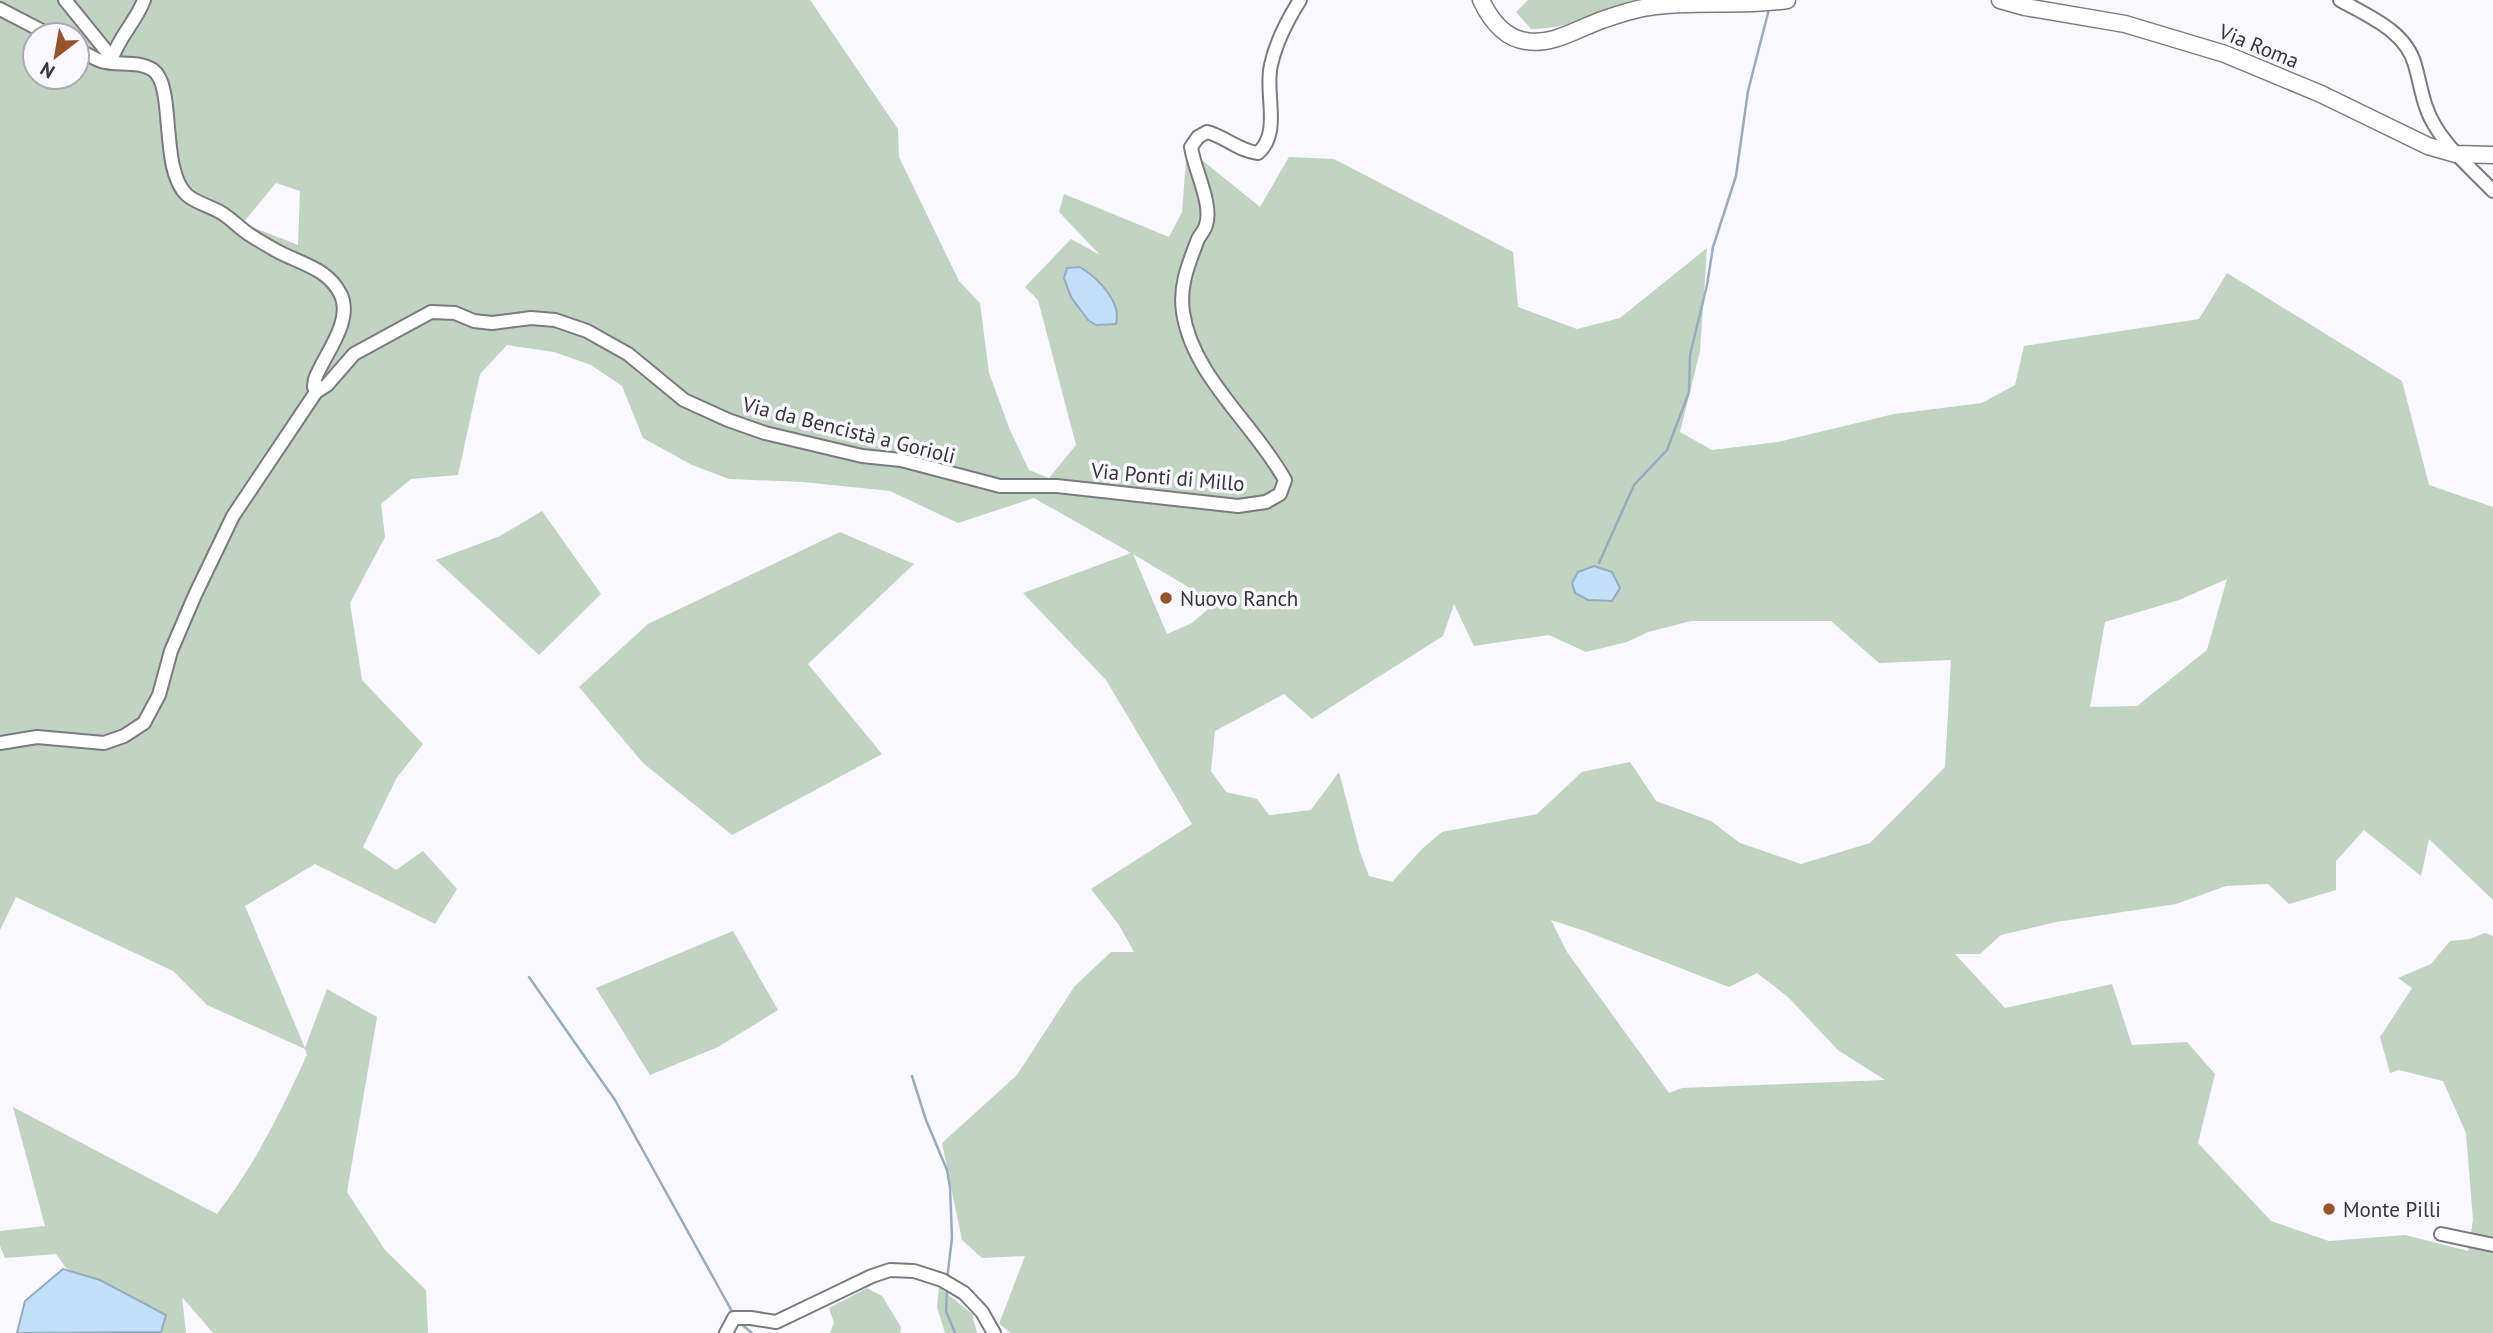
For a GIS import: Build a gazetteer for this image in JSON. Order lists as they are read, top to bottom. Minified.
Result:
{"streets":{"main road":["Via Roma"],"street":["Via da Bencistà a Gorioli","Via Ponti di Millo"]},"crossings":[["Via da Bencistà a Gorioli","Via Ponti di Millo"]],"places":["Nuovo Ranch","Monte Pilli"],"north":"bottom left"}
